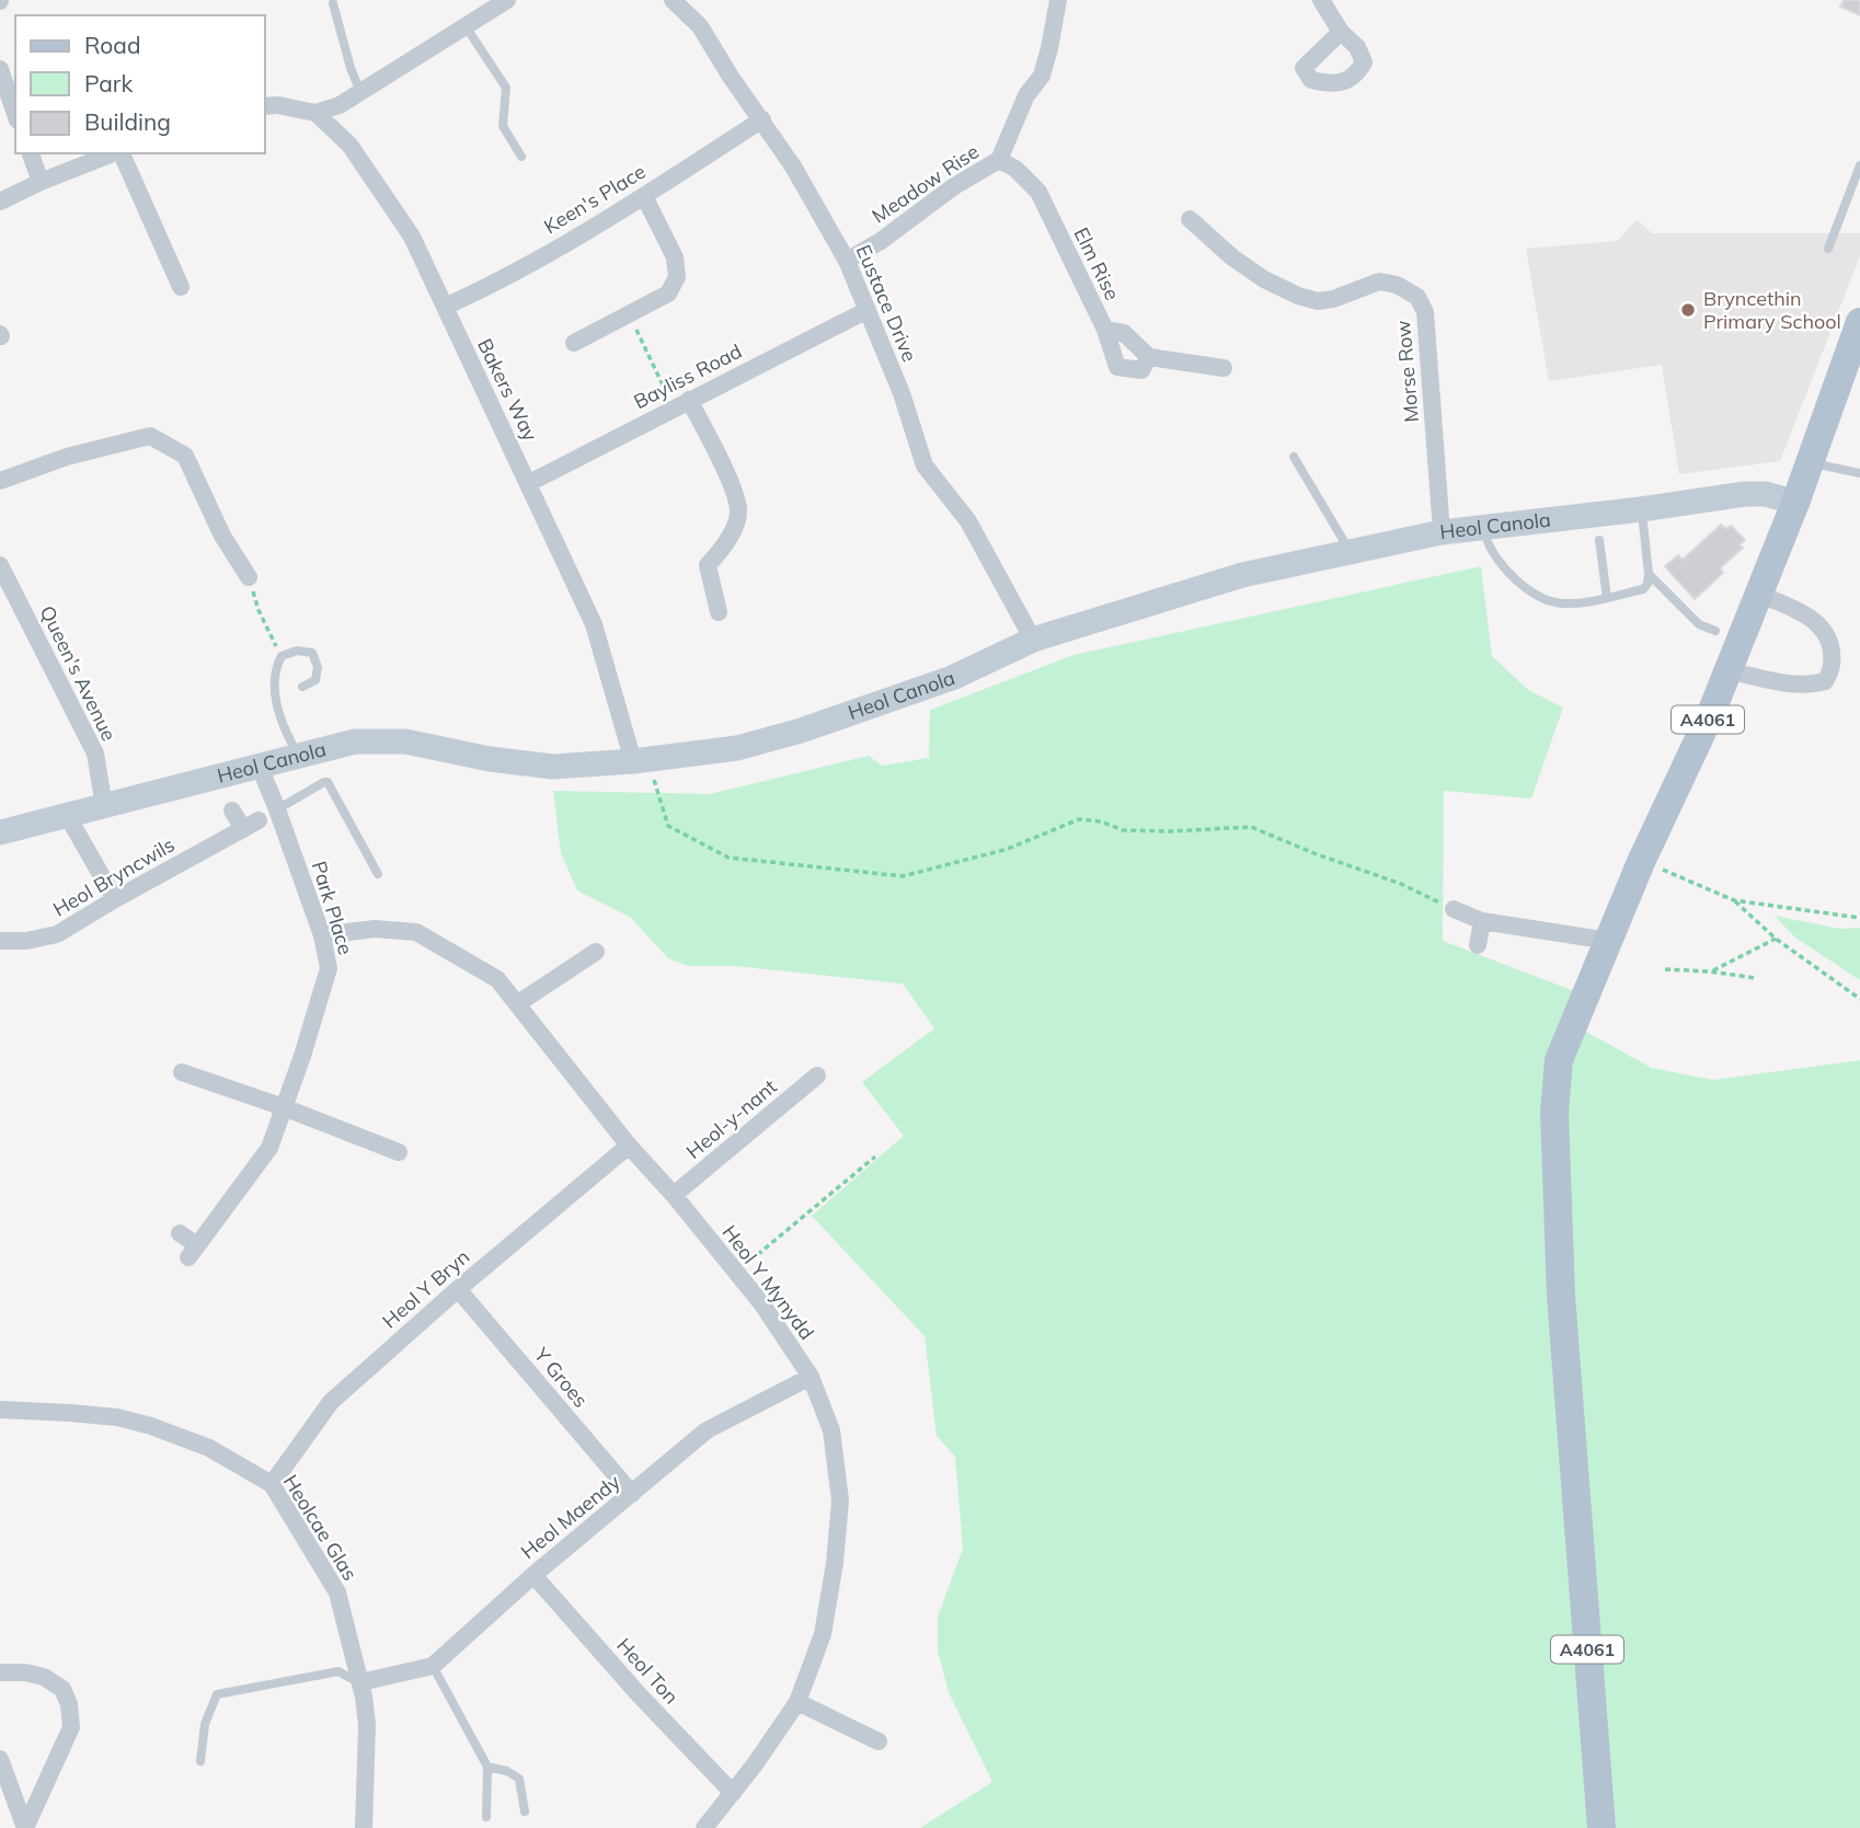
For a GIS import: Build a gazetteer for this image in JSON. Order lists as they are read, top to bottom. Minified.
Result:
{"streets":{"main road":["A4061"],"street":["Meadow Rise","Keen's Place","Elm Rise","Eustace Drive","Morse Row","Bayliss Road","Bakers Way","Heol Canola","Queen's Avenue","Heol Bryncwils","Park Place","Heol-y-nant","Heol Y Mynydd","Heol Y Bryn","Y Groes","Heol Maendy","Heolcae Glas","Heol Ton"]},"crossings":[["Meadow Rise","Elm Rise"],["Meadow Rise","Eustace Drive"],["Keen's Place","Eustace Drive"],["Keen's Place","Bakers Way"],["Eustace Drive","Bayliss Road"],["Eustace Drive","Heol Canola"],["Morse Row","Heol Canola"],["Bayliss Road","Bakers Way"],["Bakers Way","Heol Canola"],["Heol Canola","Queen's Avenue"],["Heol Canola","A4061"],["Heol Canola","Park Place"],["Park Place","Heol Y Mynydd"],["Heol-y-nant","Heol Y Mynydd"],["Heol Y Mynydd","Heol Y Bryn"],["Heol Y Mynydd","Heol Maendy"],["Heol Y Mynydd","Heol Ton"],["Heol Y Bryn","Y Groes"],["Heol Y Bryn","Heolcae Glas"],["Y Groes","Heol Maendy"],["Heol Maendy","Heolcae Glas"],["Heol Maendy","Heol Ton"]],"places":["Bryncethin Primary School"],"legend":["Road","Park","Building"]}
